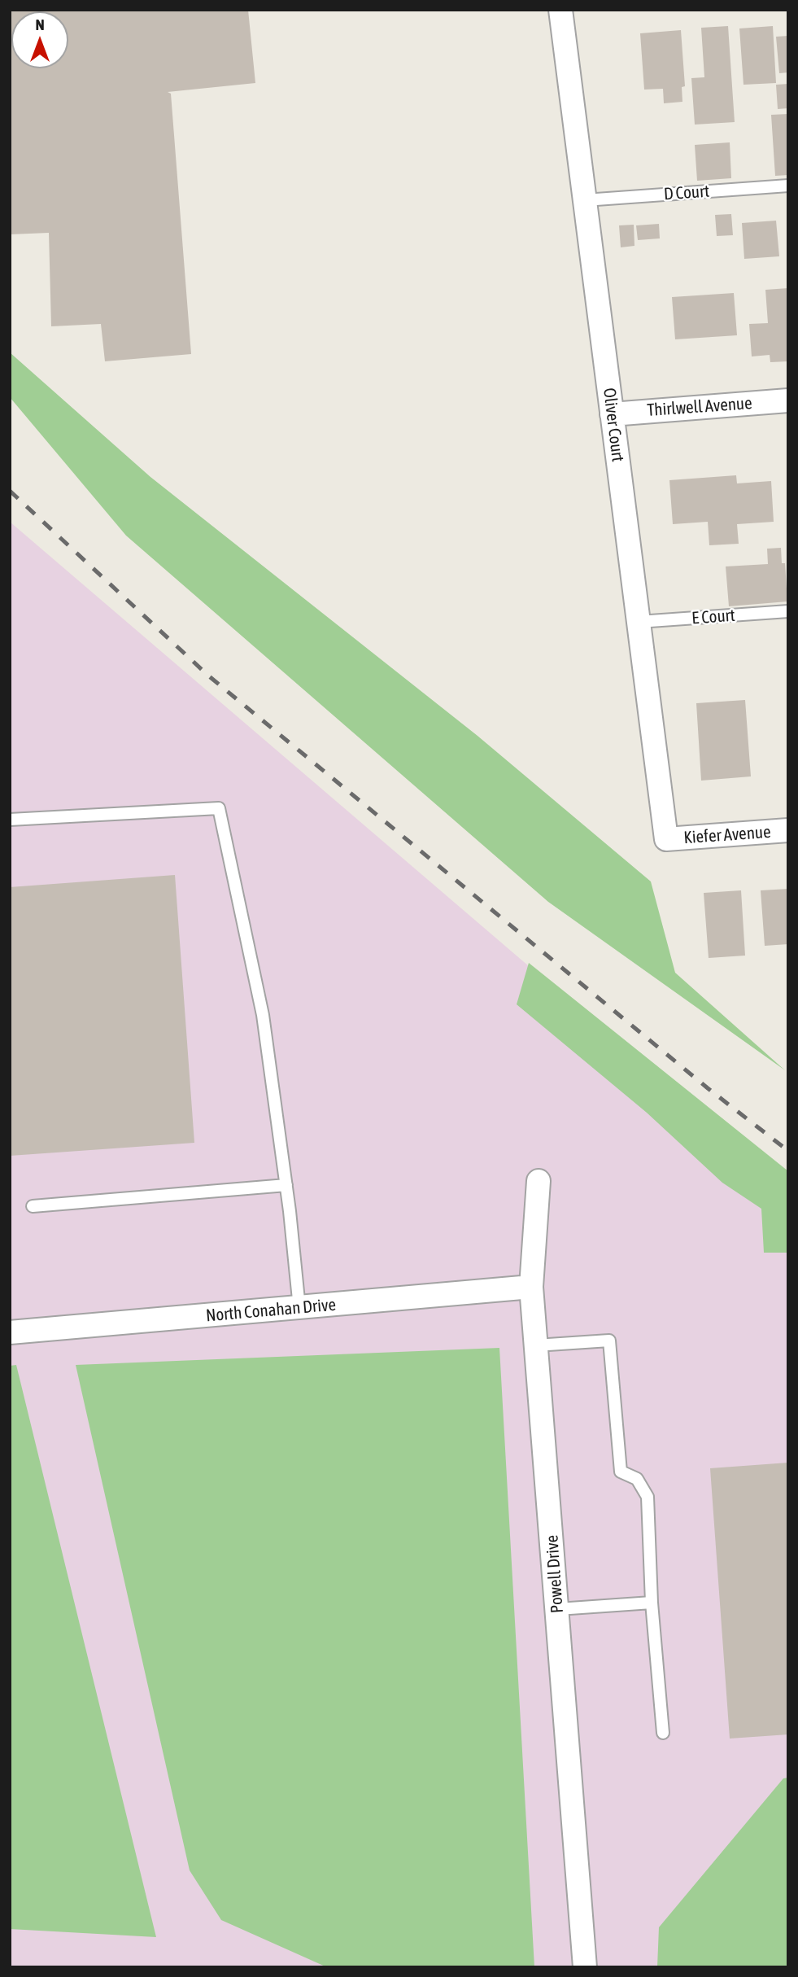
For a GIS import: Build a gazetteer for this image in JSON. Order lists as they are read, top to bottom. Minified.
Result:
{"streets":{"street":["Thirlwell Avenue","Oliver Court","Kiefer Avenue","North Conahan Drive","Powell Drive"],"lane":["D Court","E Court"]},"crossings":[["D Court","Oliver Court"],["Thirlwell Avenue","Oliver Court"],["Oliver Court","E Court"],["Oliver Court","Kiefer Avenue"],["North Conahan Drive","Powell Drive"]],"north":"top"}
